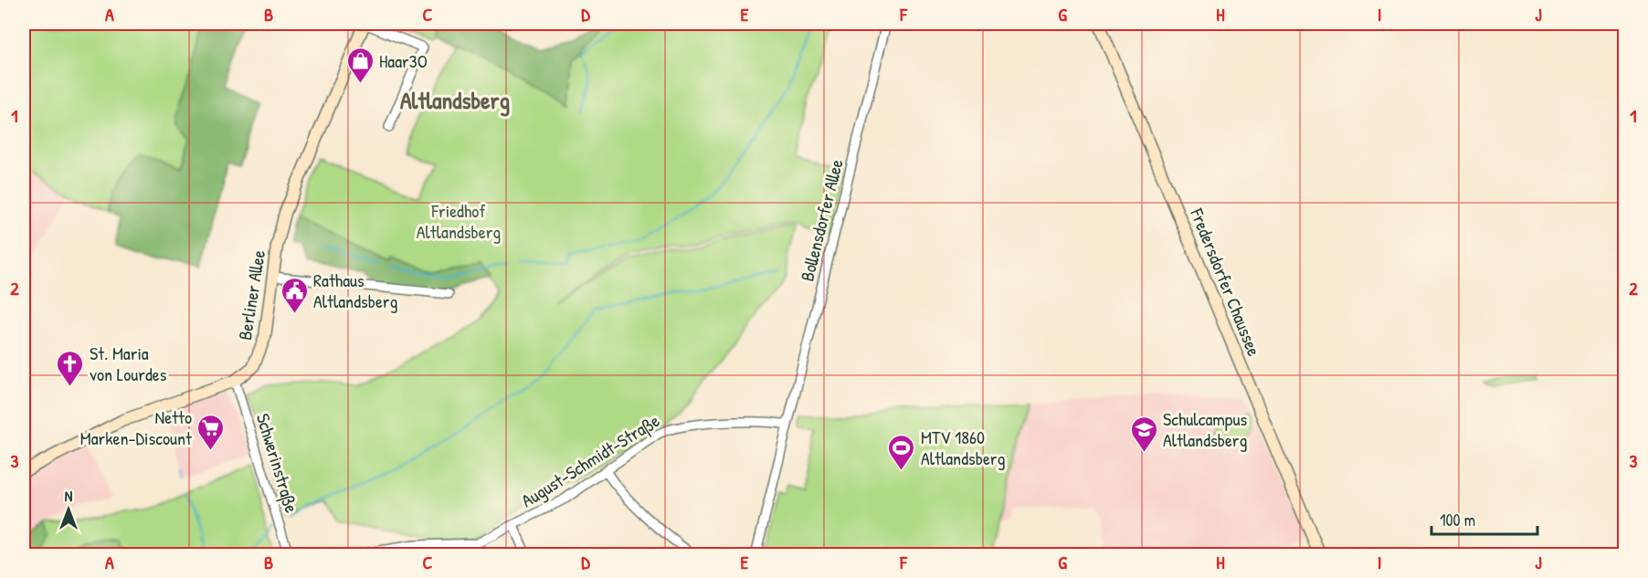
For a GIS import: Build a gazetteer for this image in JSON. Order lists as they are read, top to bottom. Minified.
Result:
{"streets":{"street":["Bollensdorfer Allee","Fredersdorfer Chaussee","Berliner Allee","August-Schmidt-Straße","Schwerinstraße"]},"crossings":[["Bollensdorfer Allee","August-Schmidt-Straße"],["Berliner Allee","Schwerinstraße"]],"districts":["Altlandsberg"],"parks":["Friedhof Altlandsberg"],"places":{"shop":["Haar3O"],"public building":["Rathaus Altlandsberg"],"church":["St. Maria von Lourdes"],"supermarket":["Netto Marken-Discount"],"school or university":["Schulcampus Altlandsberg"],"sports":["MTV 1860 Altlandsberg"]},"scale_bar":"100 m","north":"top","grid":{"columns":["A","B","C","D","E","F","G","H","I","J"],"rows":["1","2","3"]}}
